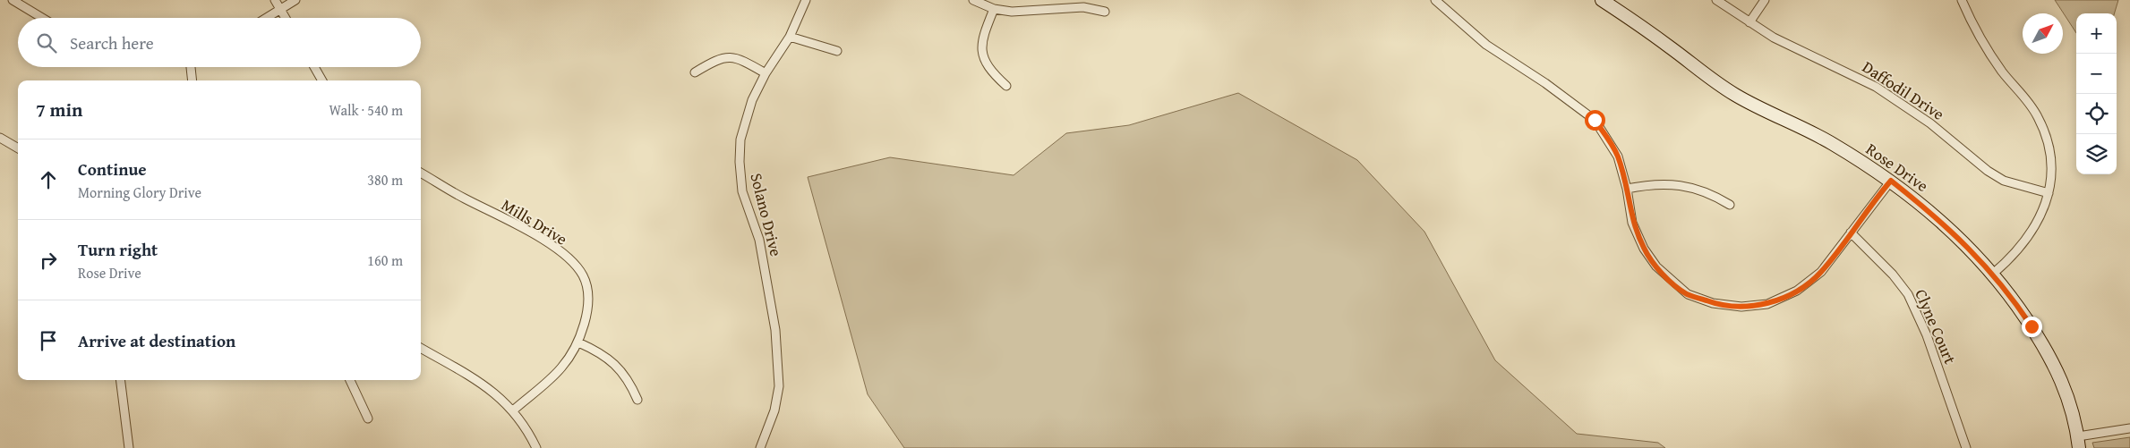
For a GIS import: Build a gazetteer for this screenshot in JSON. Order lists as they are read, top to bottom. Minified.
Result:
{"streets":{"main road":["Rose Drive"],"street":["Daffodil Drive","Solano Drive","Mills Drive","Clyne Court"]},"north":"top right","page":{"map_buttons":["+","−"],"search":"Search here","heading":["7 min","Walk · 540 m"],"list":[["Continue","Morning Glory Drive","380 m"],["Turn right","Rose Drive","160 m"],"Arrive at destination"]}}
